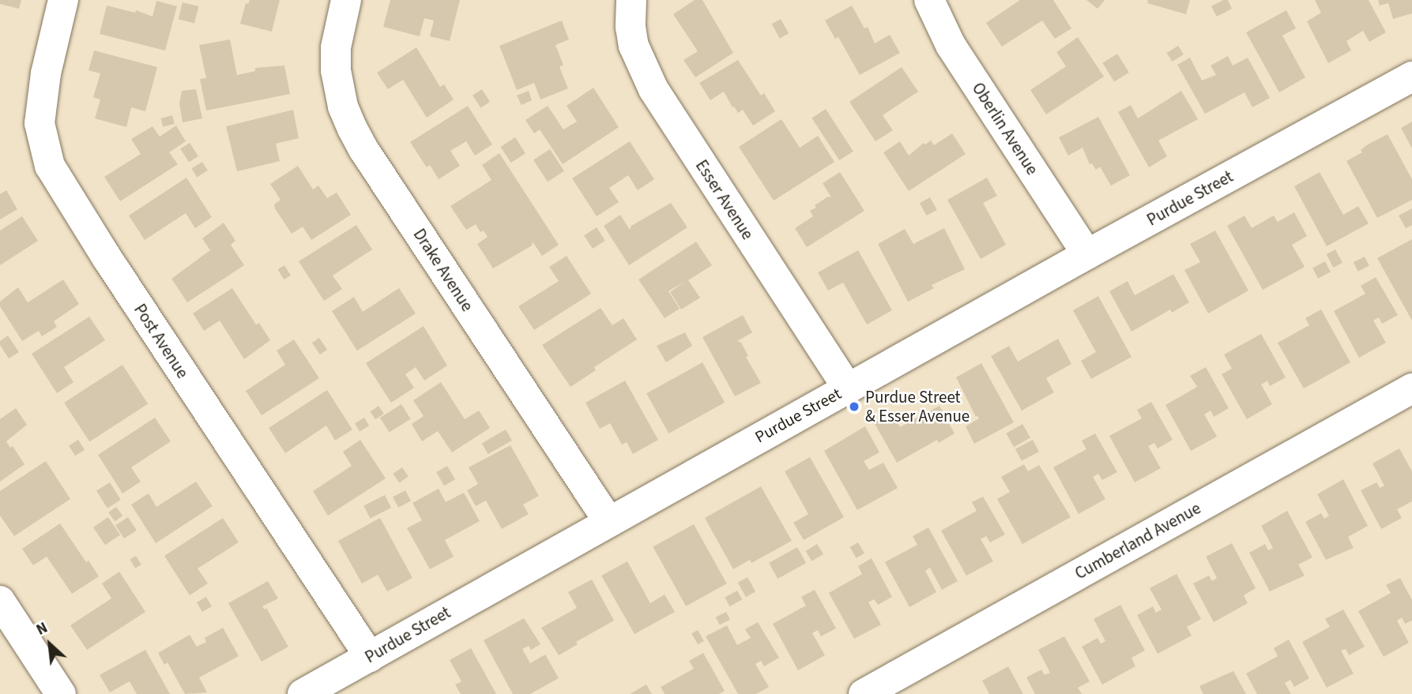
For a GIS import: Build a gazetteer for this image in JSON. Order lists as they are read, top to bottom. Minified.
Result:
{"streets":{"street":["Oberlin Avenue","Purdue Street","Esser Avenue","Drake Avenue","Post Avenue","Cumberland Avenue"]},"crossings":[["Oberlin Avenue","Purdue Street"],["Purdue Street","Esser Avenue"],["Purdue Street","Drake Avenue"],["Purdue Street","Post Avenue"]],"places":["Purdue Street & Esser Avenue"],"north":"top left"}
